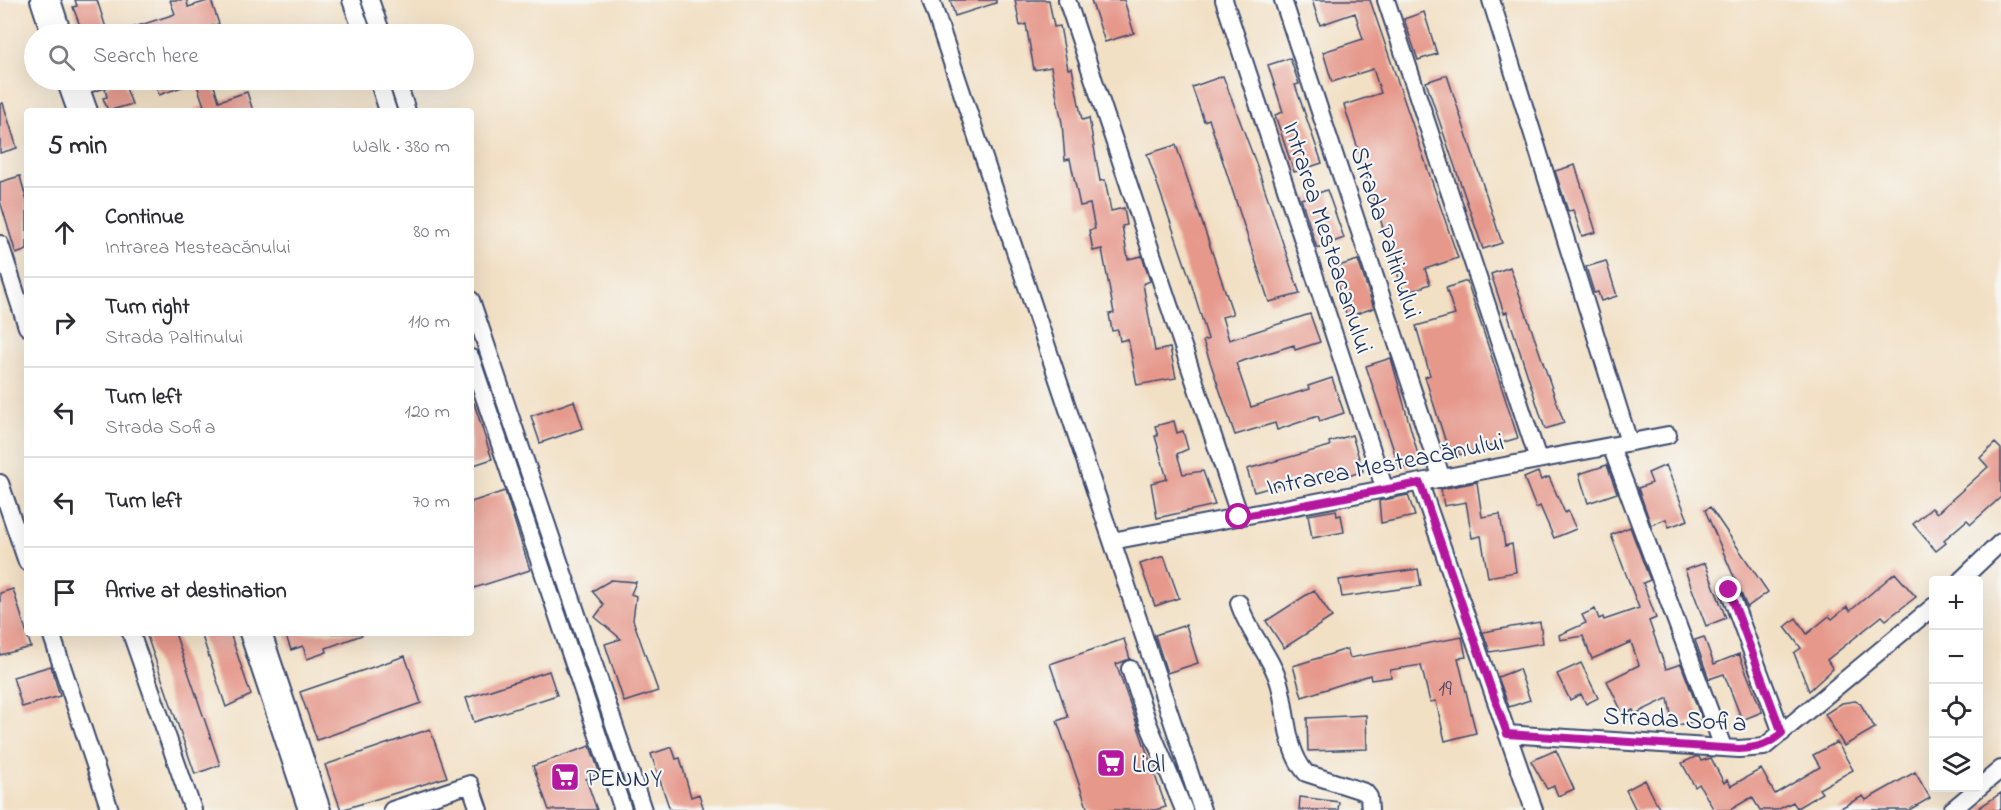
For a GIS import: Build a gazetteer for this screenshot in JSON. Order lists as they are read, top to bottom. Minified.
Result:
{"streets":{"street":["Strada Paltinului","Intrarea Mesteacanului","Intrarea Mesteacănului","Strada Sofia"]},"crossings":[["Strada Paltinului","Intrarea Mesteacănului"],["Intrarea Mesteacanului","Intrarea Mesteacănului"]],"places":{"supermarket":["Lidl","PENNY"]},"house_numbers":["19"],"page":{"search":"Search here","heading":["5 min","Walk · 380 m"],"list":[["Continue","Intrarea Mesteacănului","80 m"],["Turn right","Strada Paltinului","110 m"],["Turn left","Strada Sofia","120 m"],["Turn left","70 m"],"Arrive at destination"],"map_buttons":["+","−"]}}
